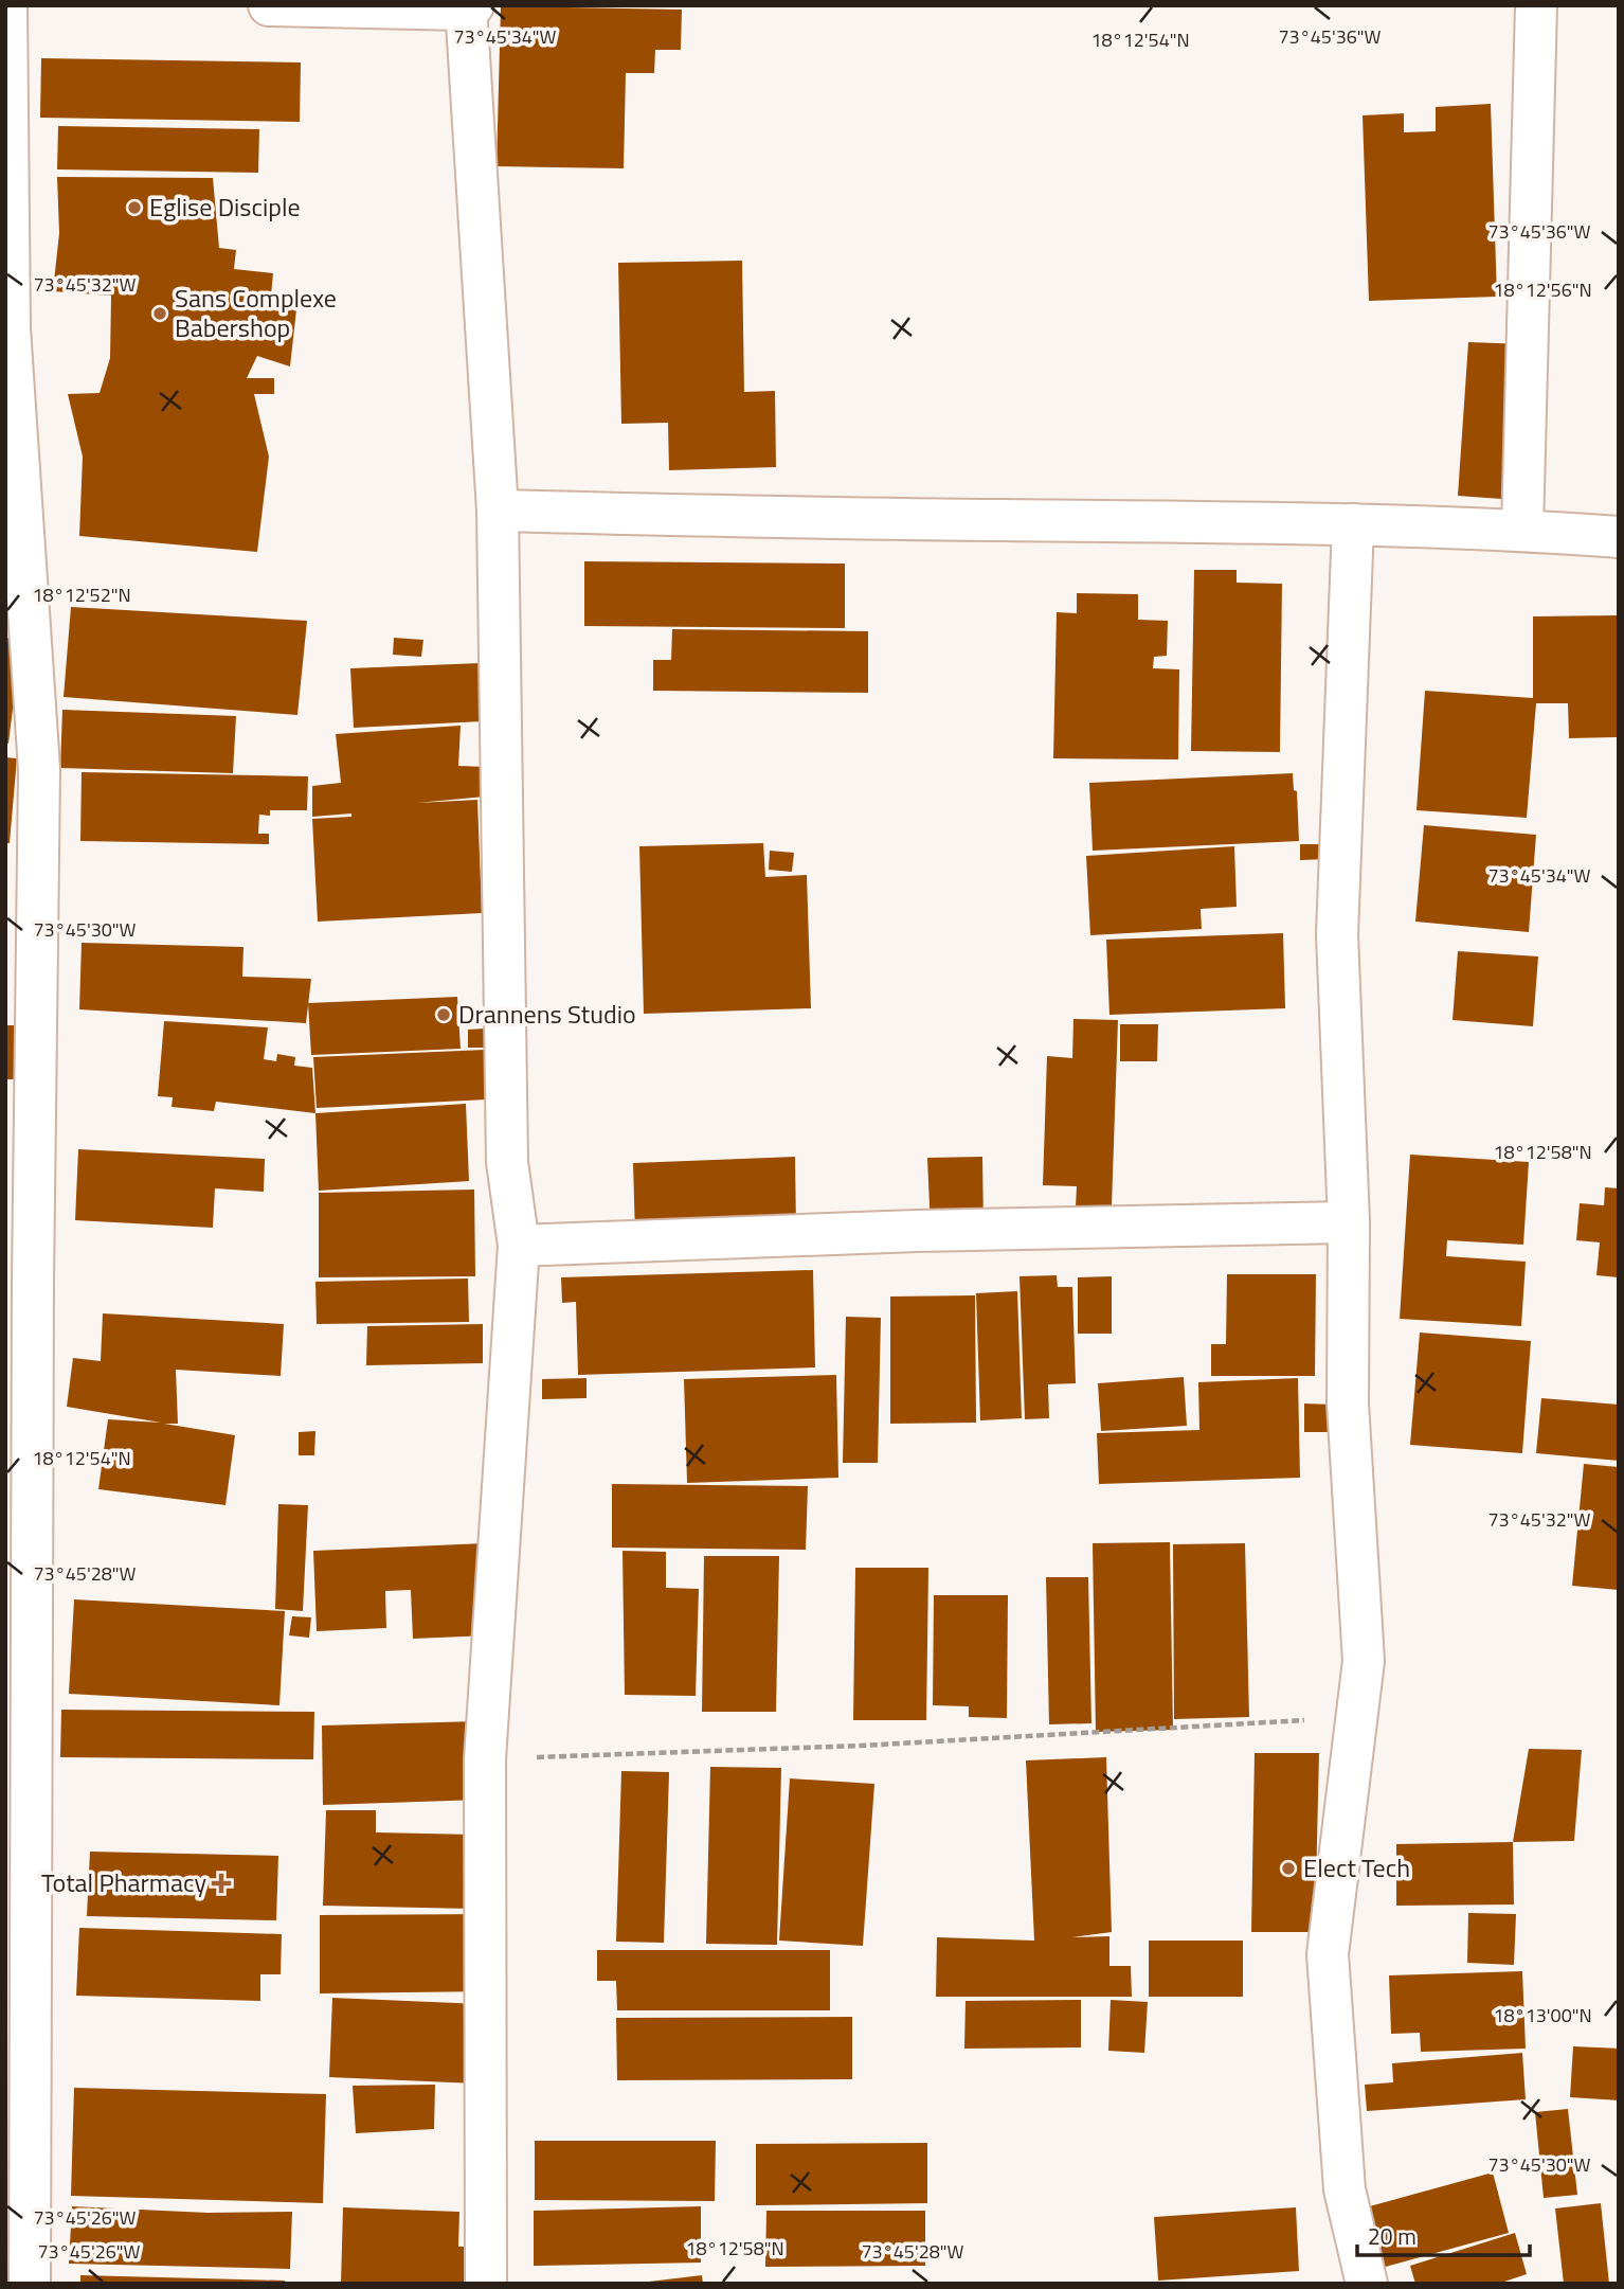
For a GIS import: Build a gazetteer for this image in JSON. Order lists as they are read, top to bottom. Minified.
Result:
{"places":{"other":["Eglise Disciple","Sans Complexe Babershop","Drannens Studio","Elect Tech"],"health":["Total Pharmacy"]},"scale_bar":"20 m","coordinates":["73°45'34\"W","73°45'36\"W","18°12'54\"N","73°45'32\"W","18°12'56\"N","18°12'52\"N","73°45'30\"W","18°12'58\"N","73°45'28\"W","18°13'00\"N","73°45'26\"W"]}
